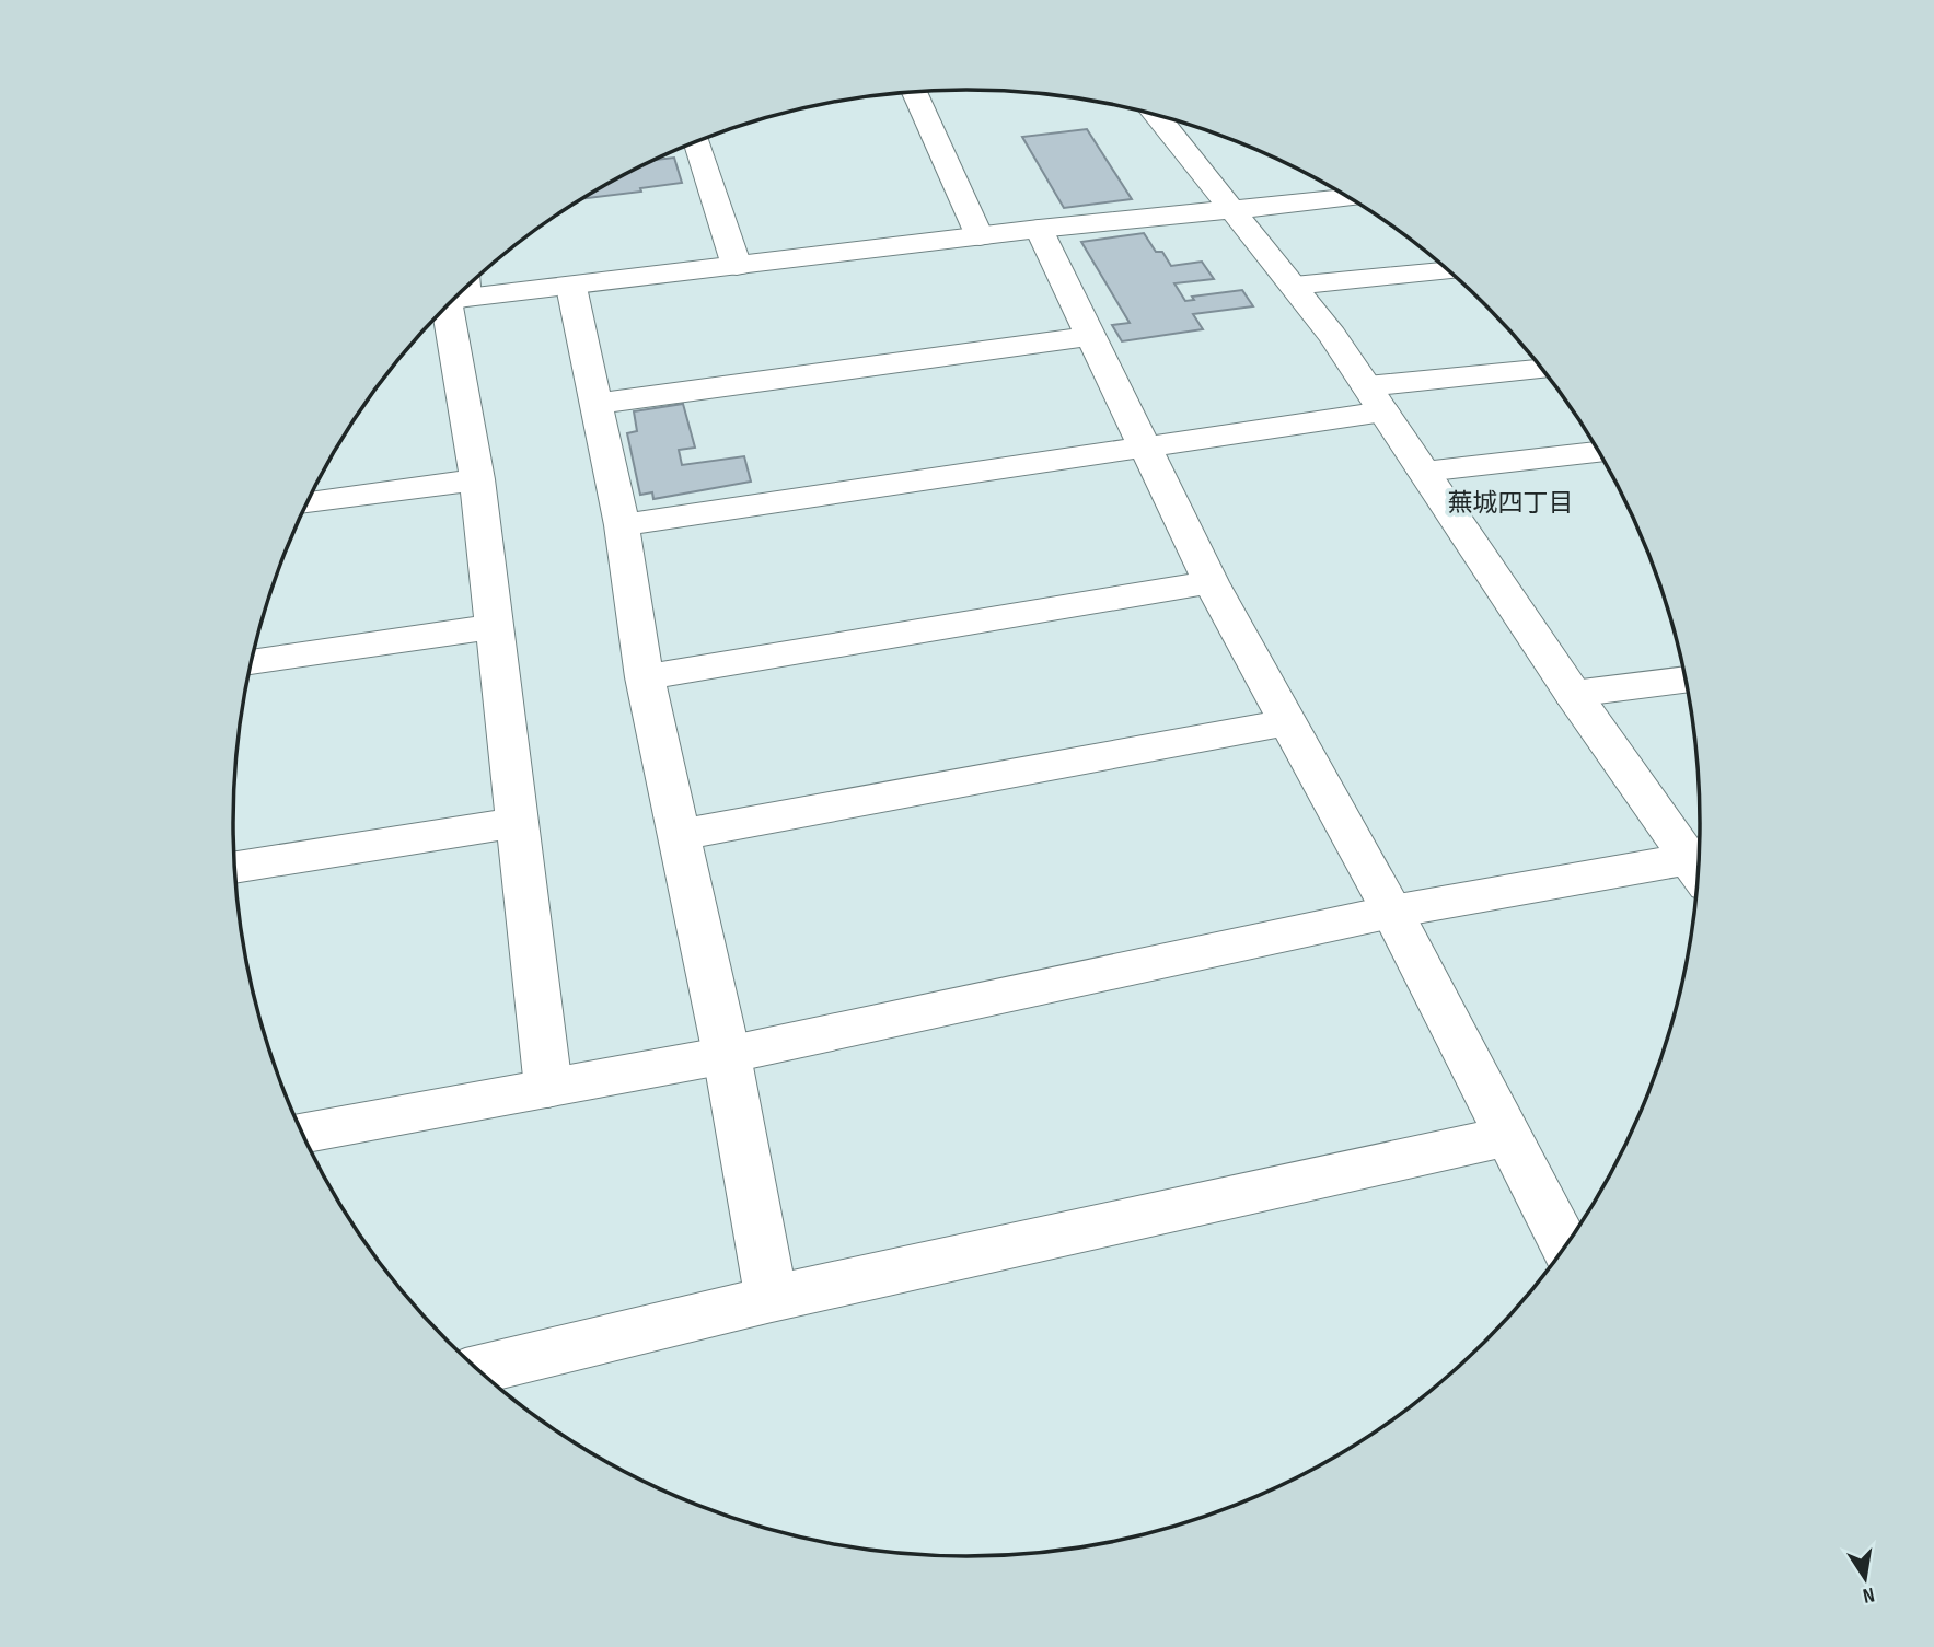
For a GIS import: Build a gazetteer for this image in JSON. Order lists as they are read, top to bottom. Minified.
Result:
{"districts":["蕪城四丁目"],"north":"bottom"}
